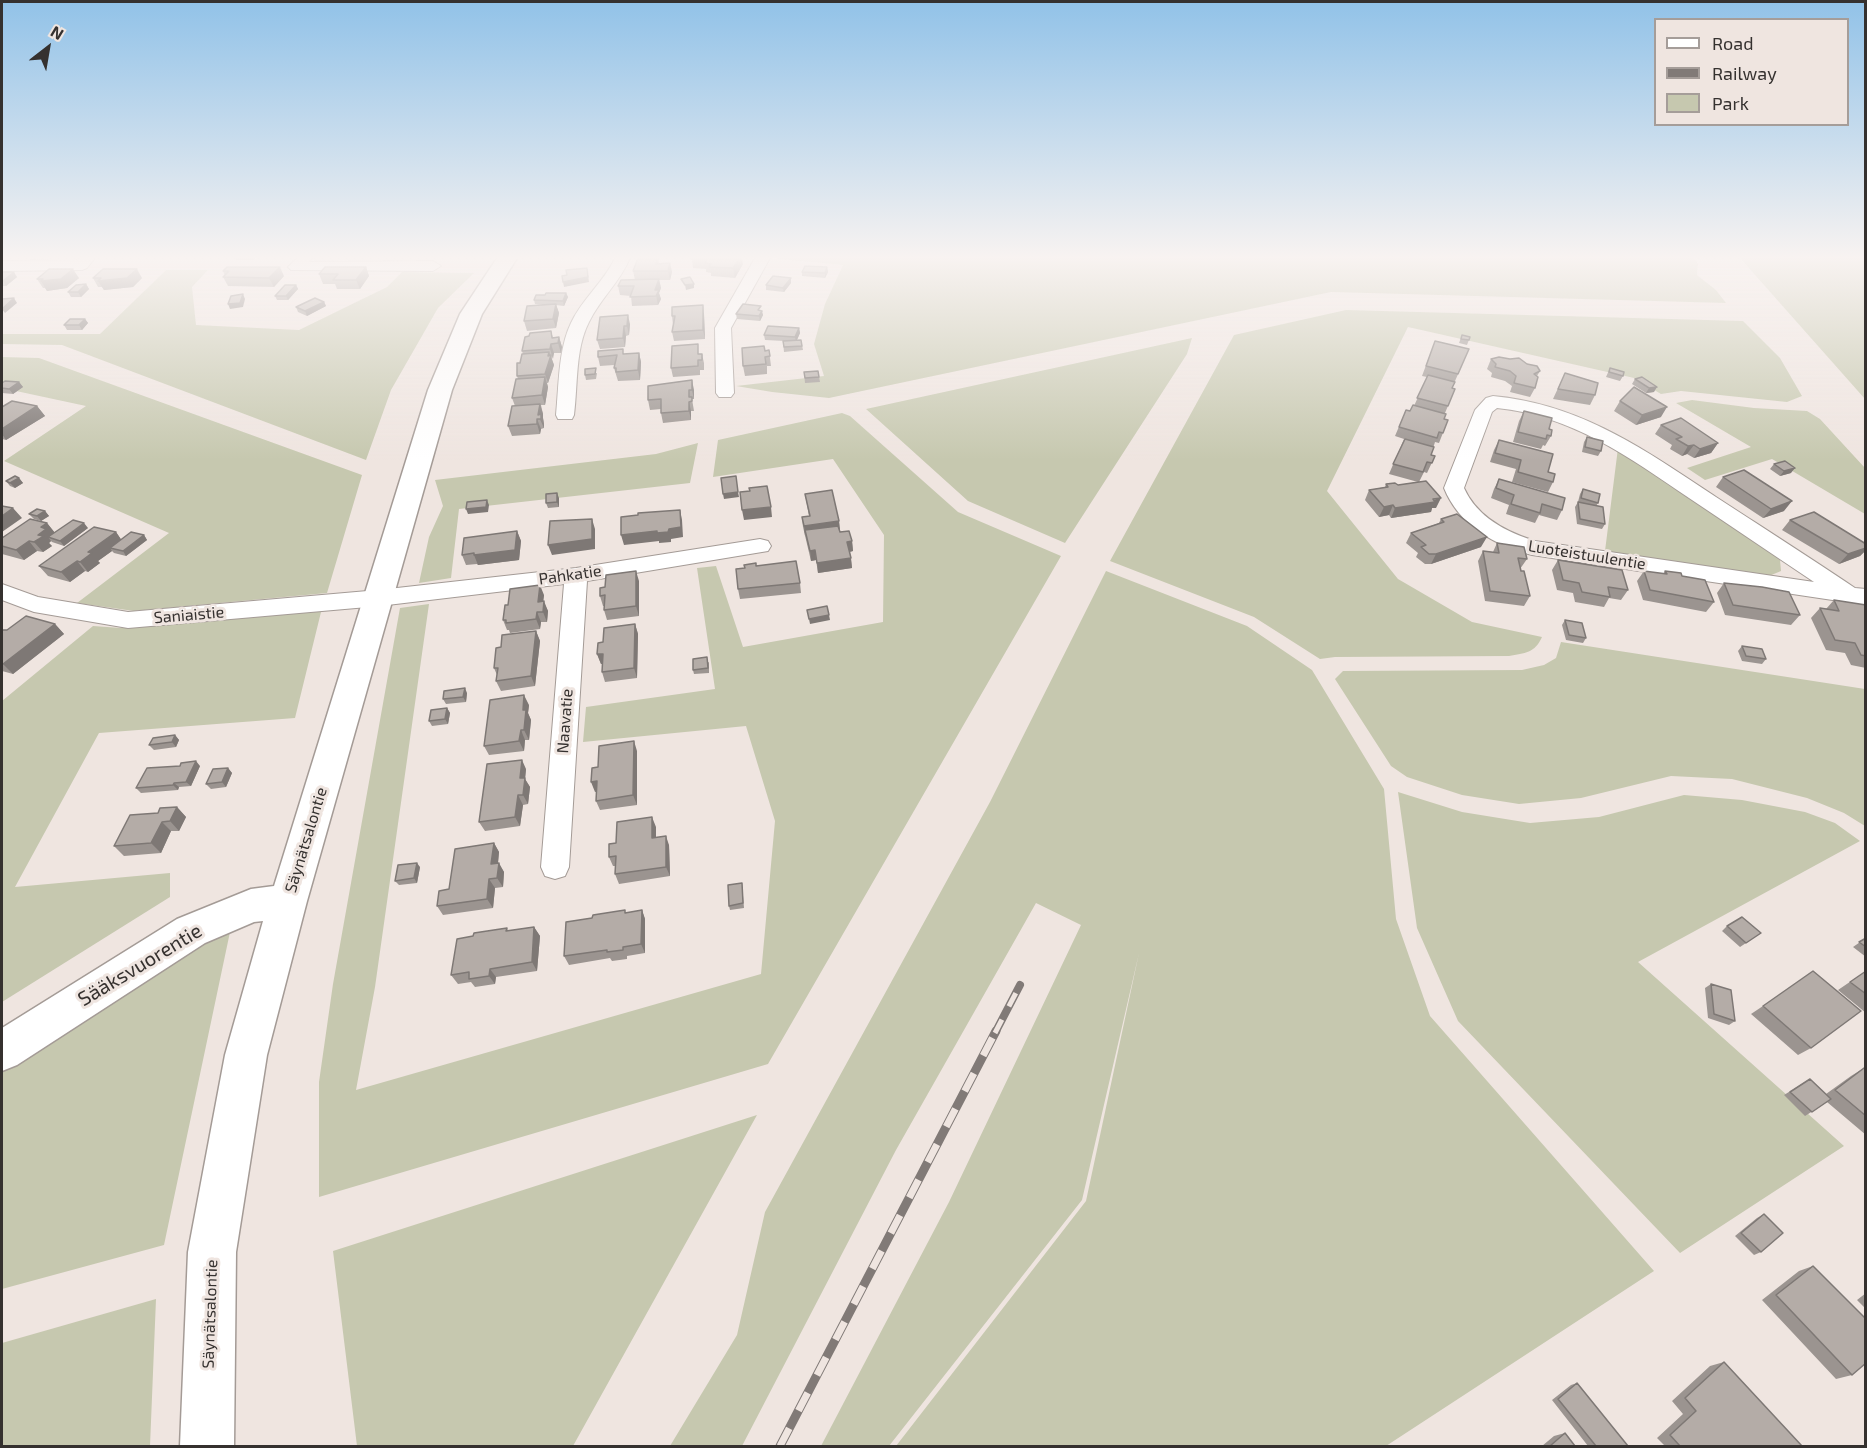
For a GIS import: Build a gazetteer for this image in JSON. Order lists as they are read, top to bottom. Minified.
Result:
{"streets":{"main road":["Säynätsalontie","Sääksvuorentie"],"street":["Luoteistuulentie","Pahkatie","Saniaistie","Naavatie"]},"crossings":[["Pahkatie","Saniaistie"],["Pahkatie","Naavatie"],["Pahkatie","Säynätsalontie"],["Saniaistie","Säynätsalontie"],["Säynätsalontie","Sääksvuorentie"]],"legend":["Road","Railway","Park"],"north":"top right"}
